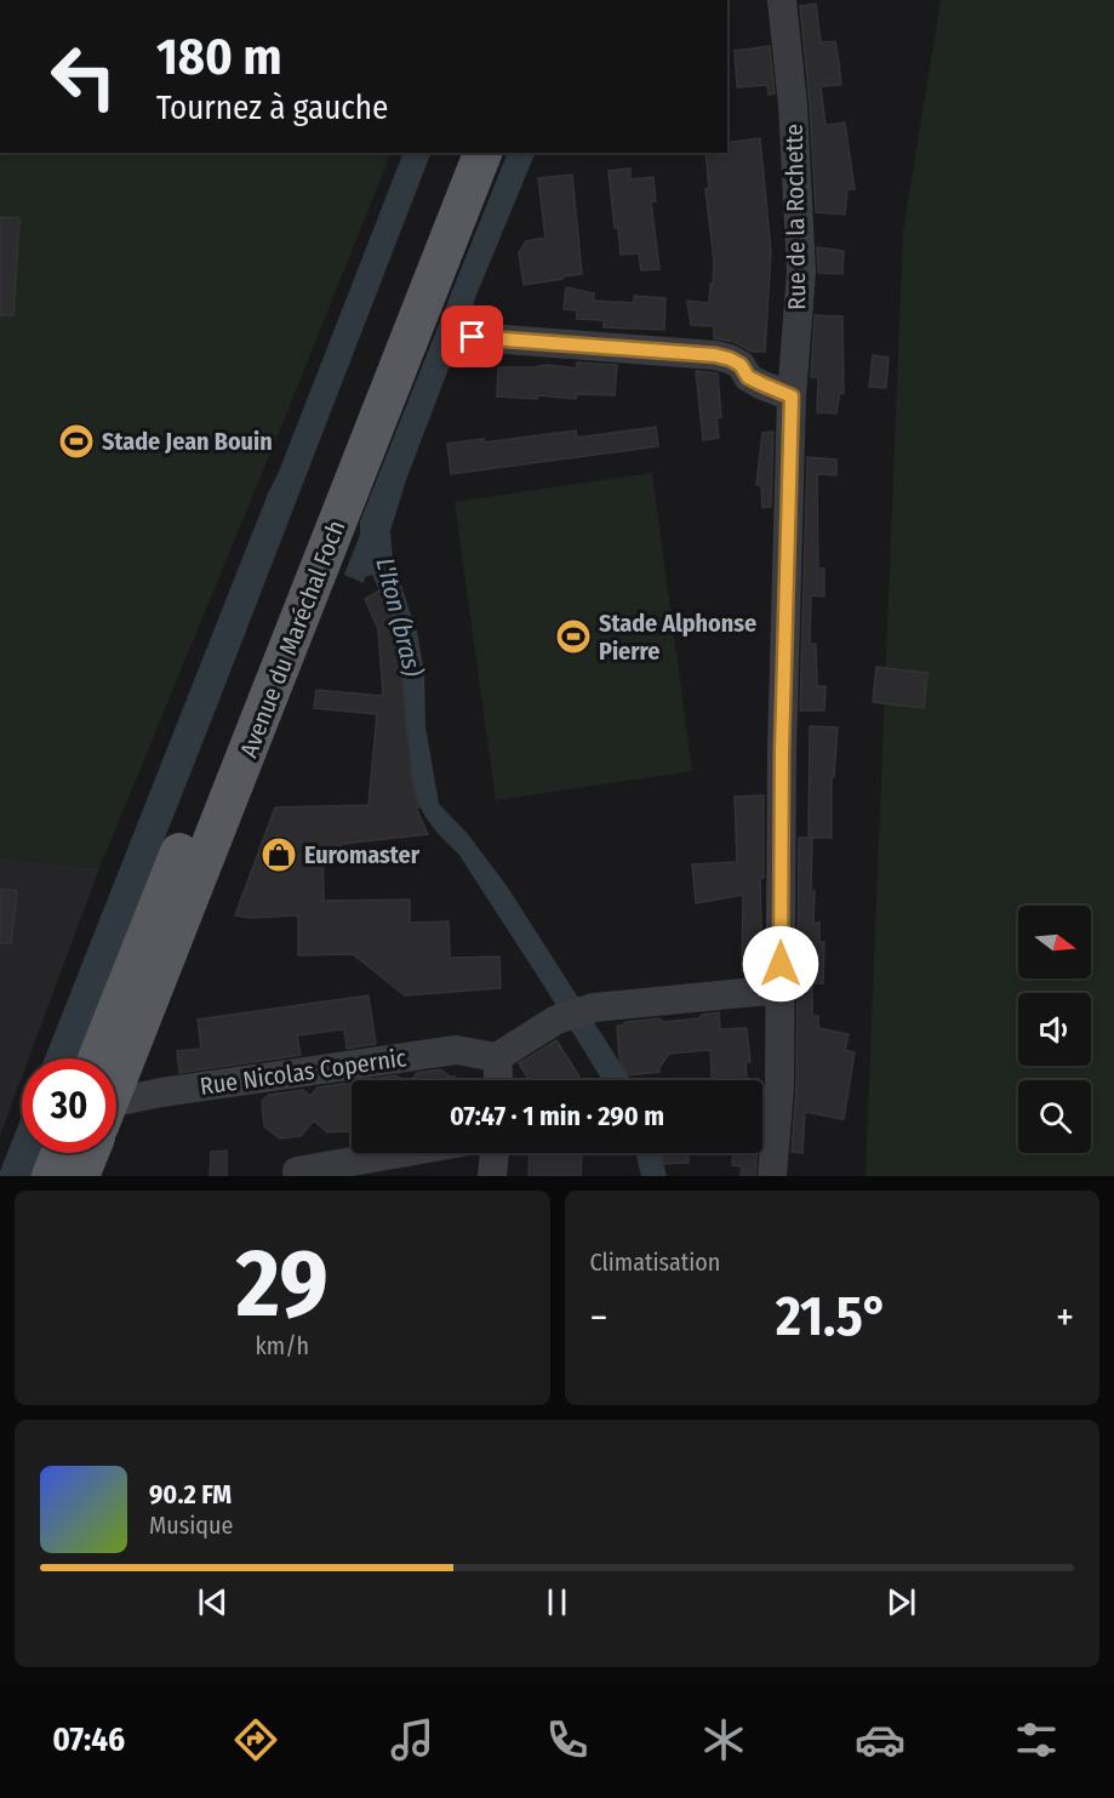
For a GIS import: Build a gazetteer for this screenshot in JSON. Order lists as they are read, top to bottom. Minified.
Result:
{"streets":{"main road":["Avenue du Maréchal Foch"],"street":["Rue de la Rochette","Rue Nicolas Copernic"]},"water":["L'Iton (bras)"],"places":{"sports":["Stade Jean Bouin","Stade Alphonse Pierre"],"shop":["Euromaster"]},"north":"right","page":{"turn":["180 m","Tournez à gauche"],"limit":"30","trip":"07:47 · 1 min · 290 m","tile":[["29","km/h"],"Climatisation"],"heat":["−","21.5°","+"],"song":["90.2 FM","Musique"],"tabs":"07:46"}}
